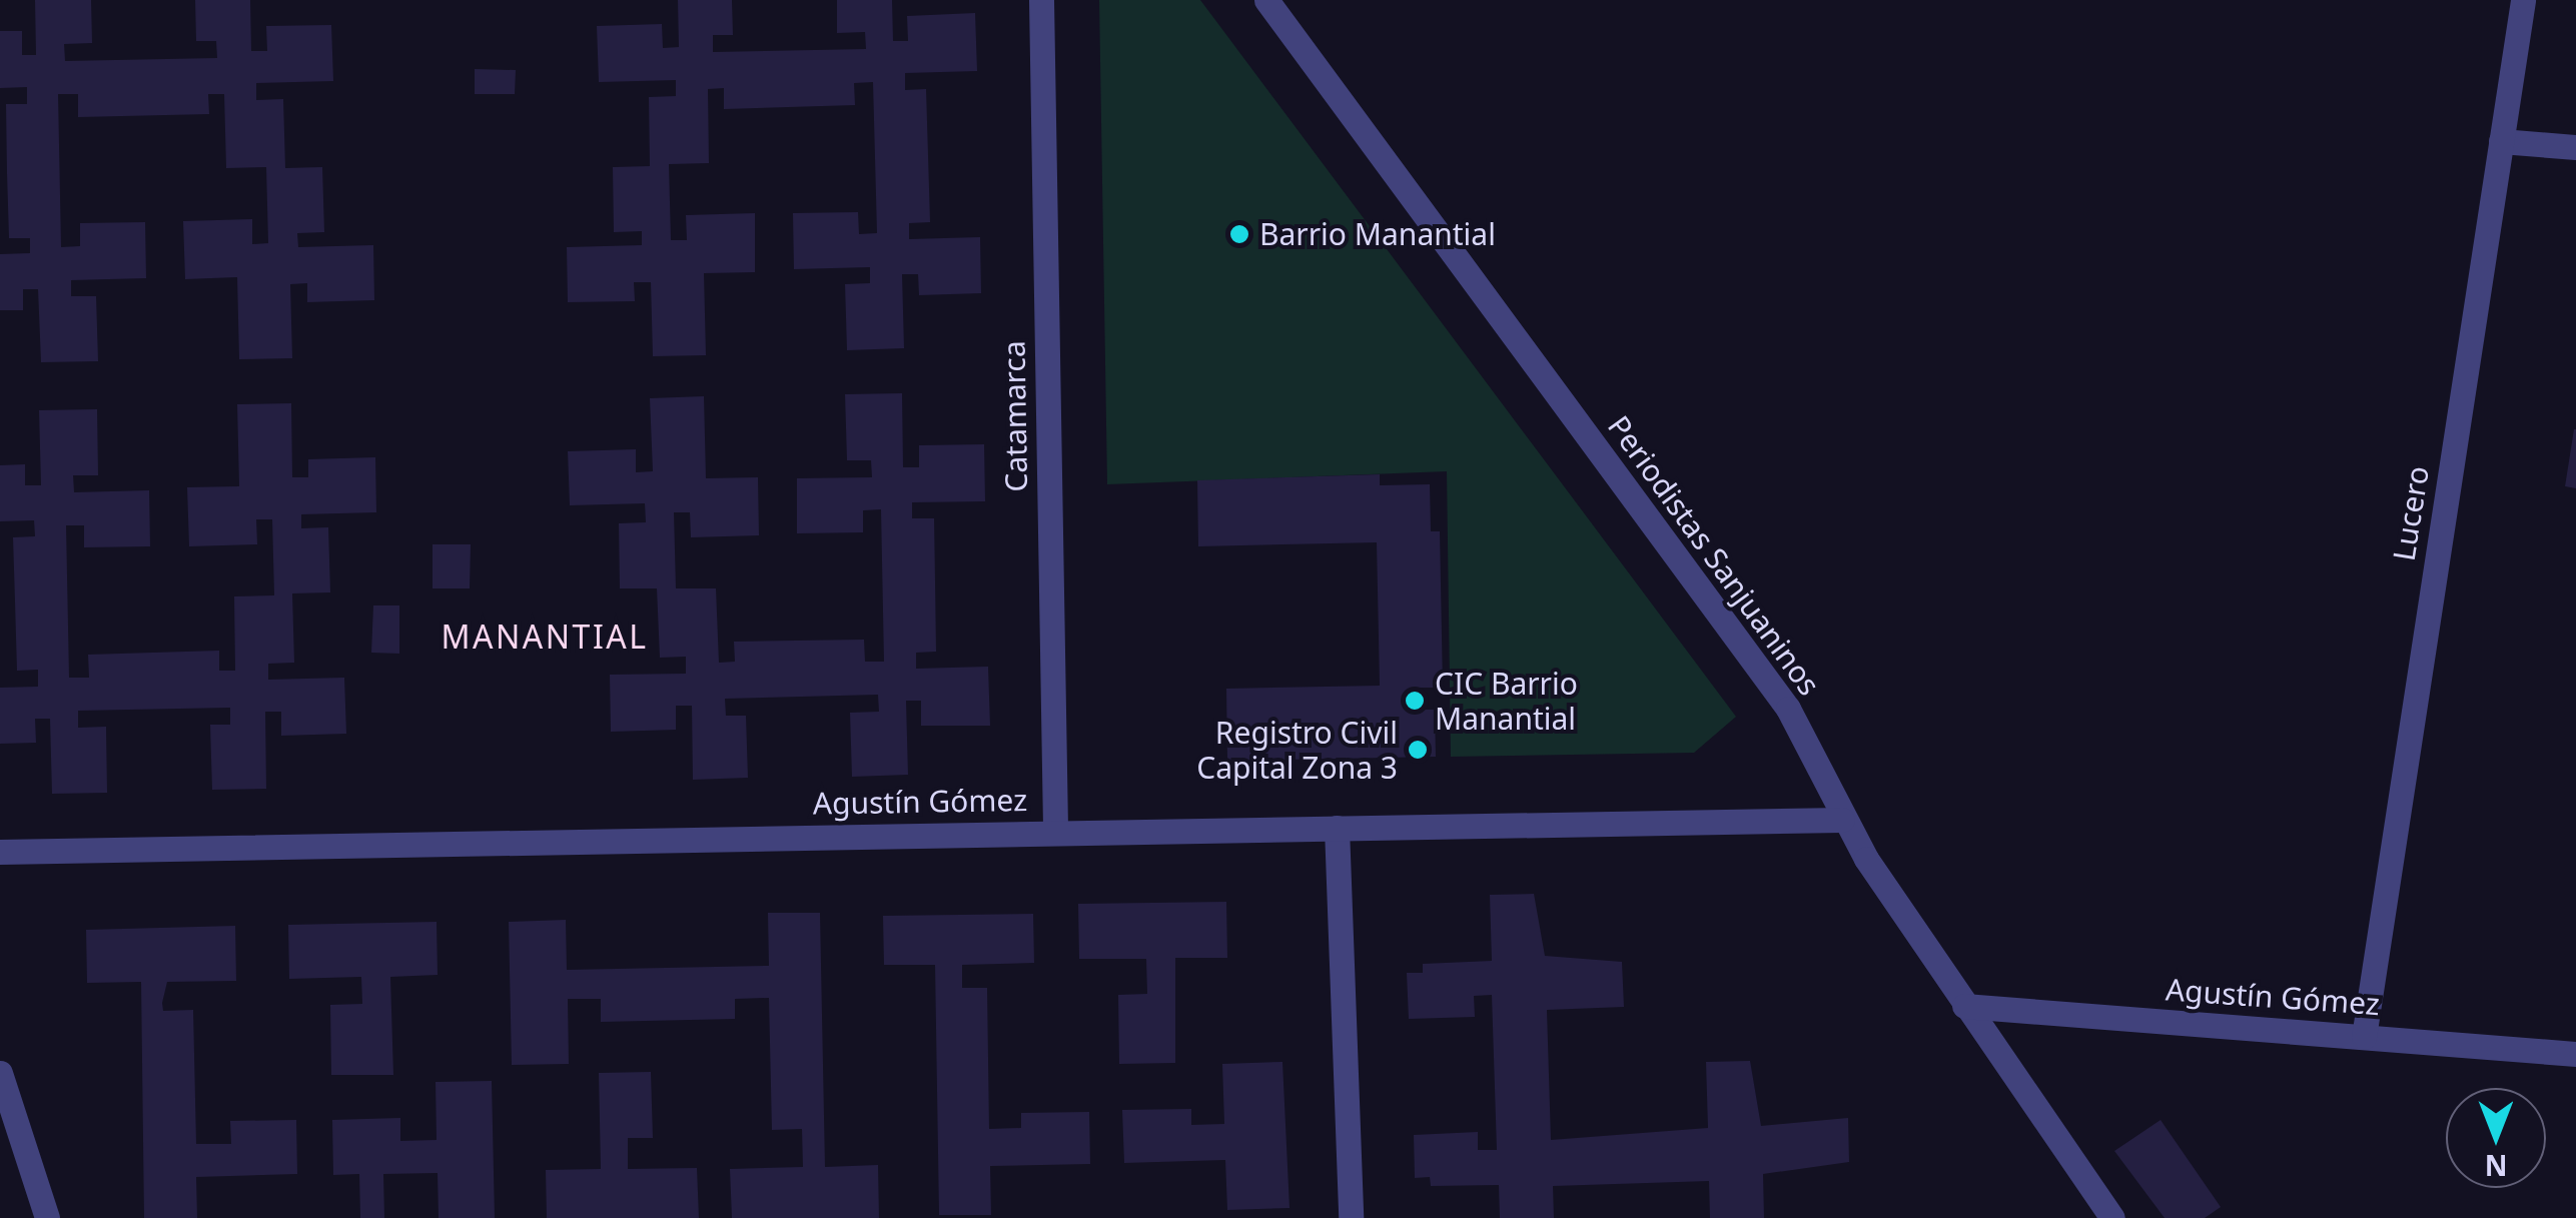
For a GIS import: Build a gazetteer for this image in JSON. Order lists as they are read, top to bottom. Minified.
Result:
{"streets":{"street":["Catamarca","Lucero","Periodistas Sanjuaninos","Agustín Gómez"]},"crossings":[["Catamarca","Agustín Gómez"],["Lucero","Agustín Gómez"],["Periodistas Sanjuaninos","Agustín Gómez"]],"districts":["MANANTIAL"],"places":["Barrio Manantial","CIC Barrio Manantial","Registro Civil Capital Zona 3"],"north":"bottom"}
